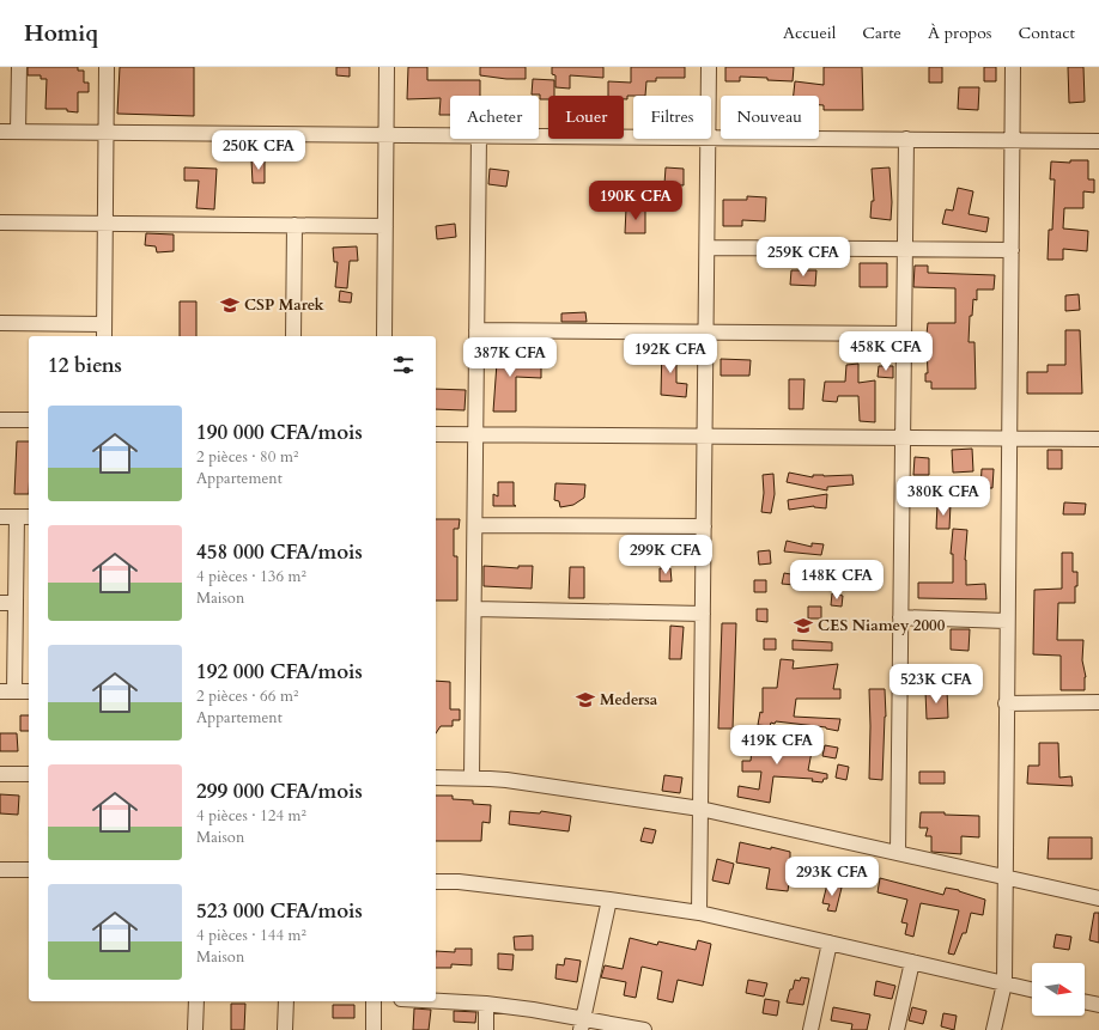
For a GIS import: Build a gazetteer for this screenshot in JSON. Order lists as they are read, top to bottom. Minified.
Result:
{"places":{"school or university":["CSP Marek","CES Niamey 2000","Medersa"]},"north":"right","page":{"header":"Homiq","nav":["Accueil","Carte","À propos","Contact"],"chip":["Acheter","Louer","Filtres","Nouveau"],"price":["250K CFA","190K CFA","259K CFA","458K CFA","192K CFA","387K CFA","380K CFA","299K CFA","148K CFA","523K CFA","419K CFA","293K CFA"],"heading":"12 biens","list":[{"name":"190 000 CFA/mois","note":"2 pièces · 80 m² · Appartement"},{"name":"458 000 CFA/mois","note":"4 pièces · 136 m² · Maison"},{"name":"192 000 CFA/mois","note":"2 pièces · 66 m² · Appartement"},{"name":"299 000 CFA/mois","note":"4 pièces · 124 m² · Maison"},{"name":"523 000 CFA/mois","note":"4 pièces · 144 m² · Maison"}]}}
